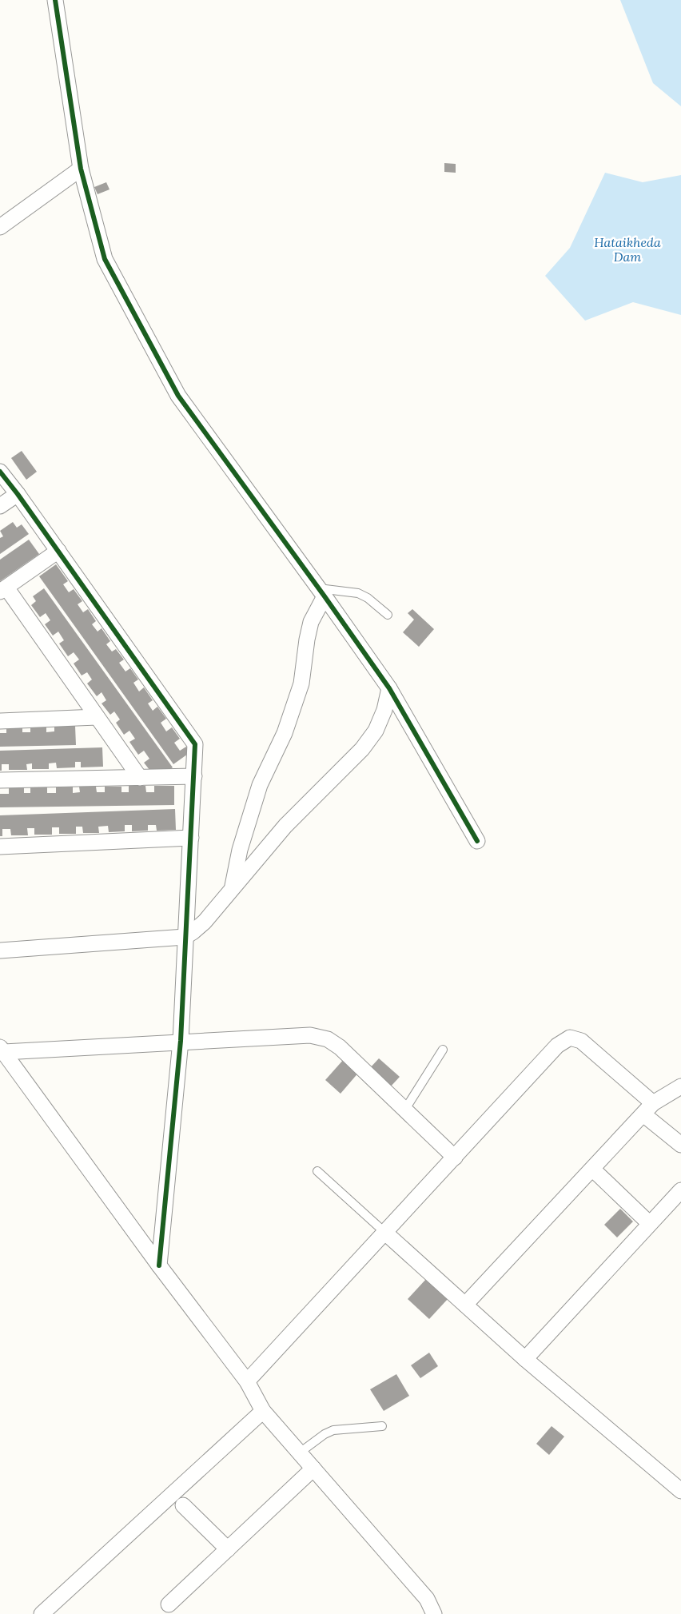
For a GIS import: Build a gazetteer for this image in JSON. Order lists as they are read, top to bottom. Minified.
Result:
{"water":["Hataikheda Dam"]}
